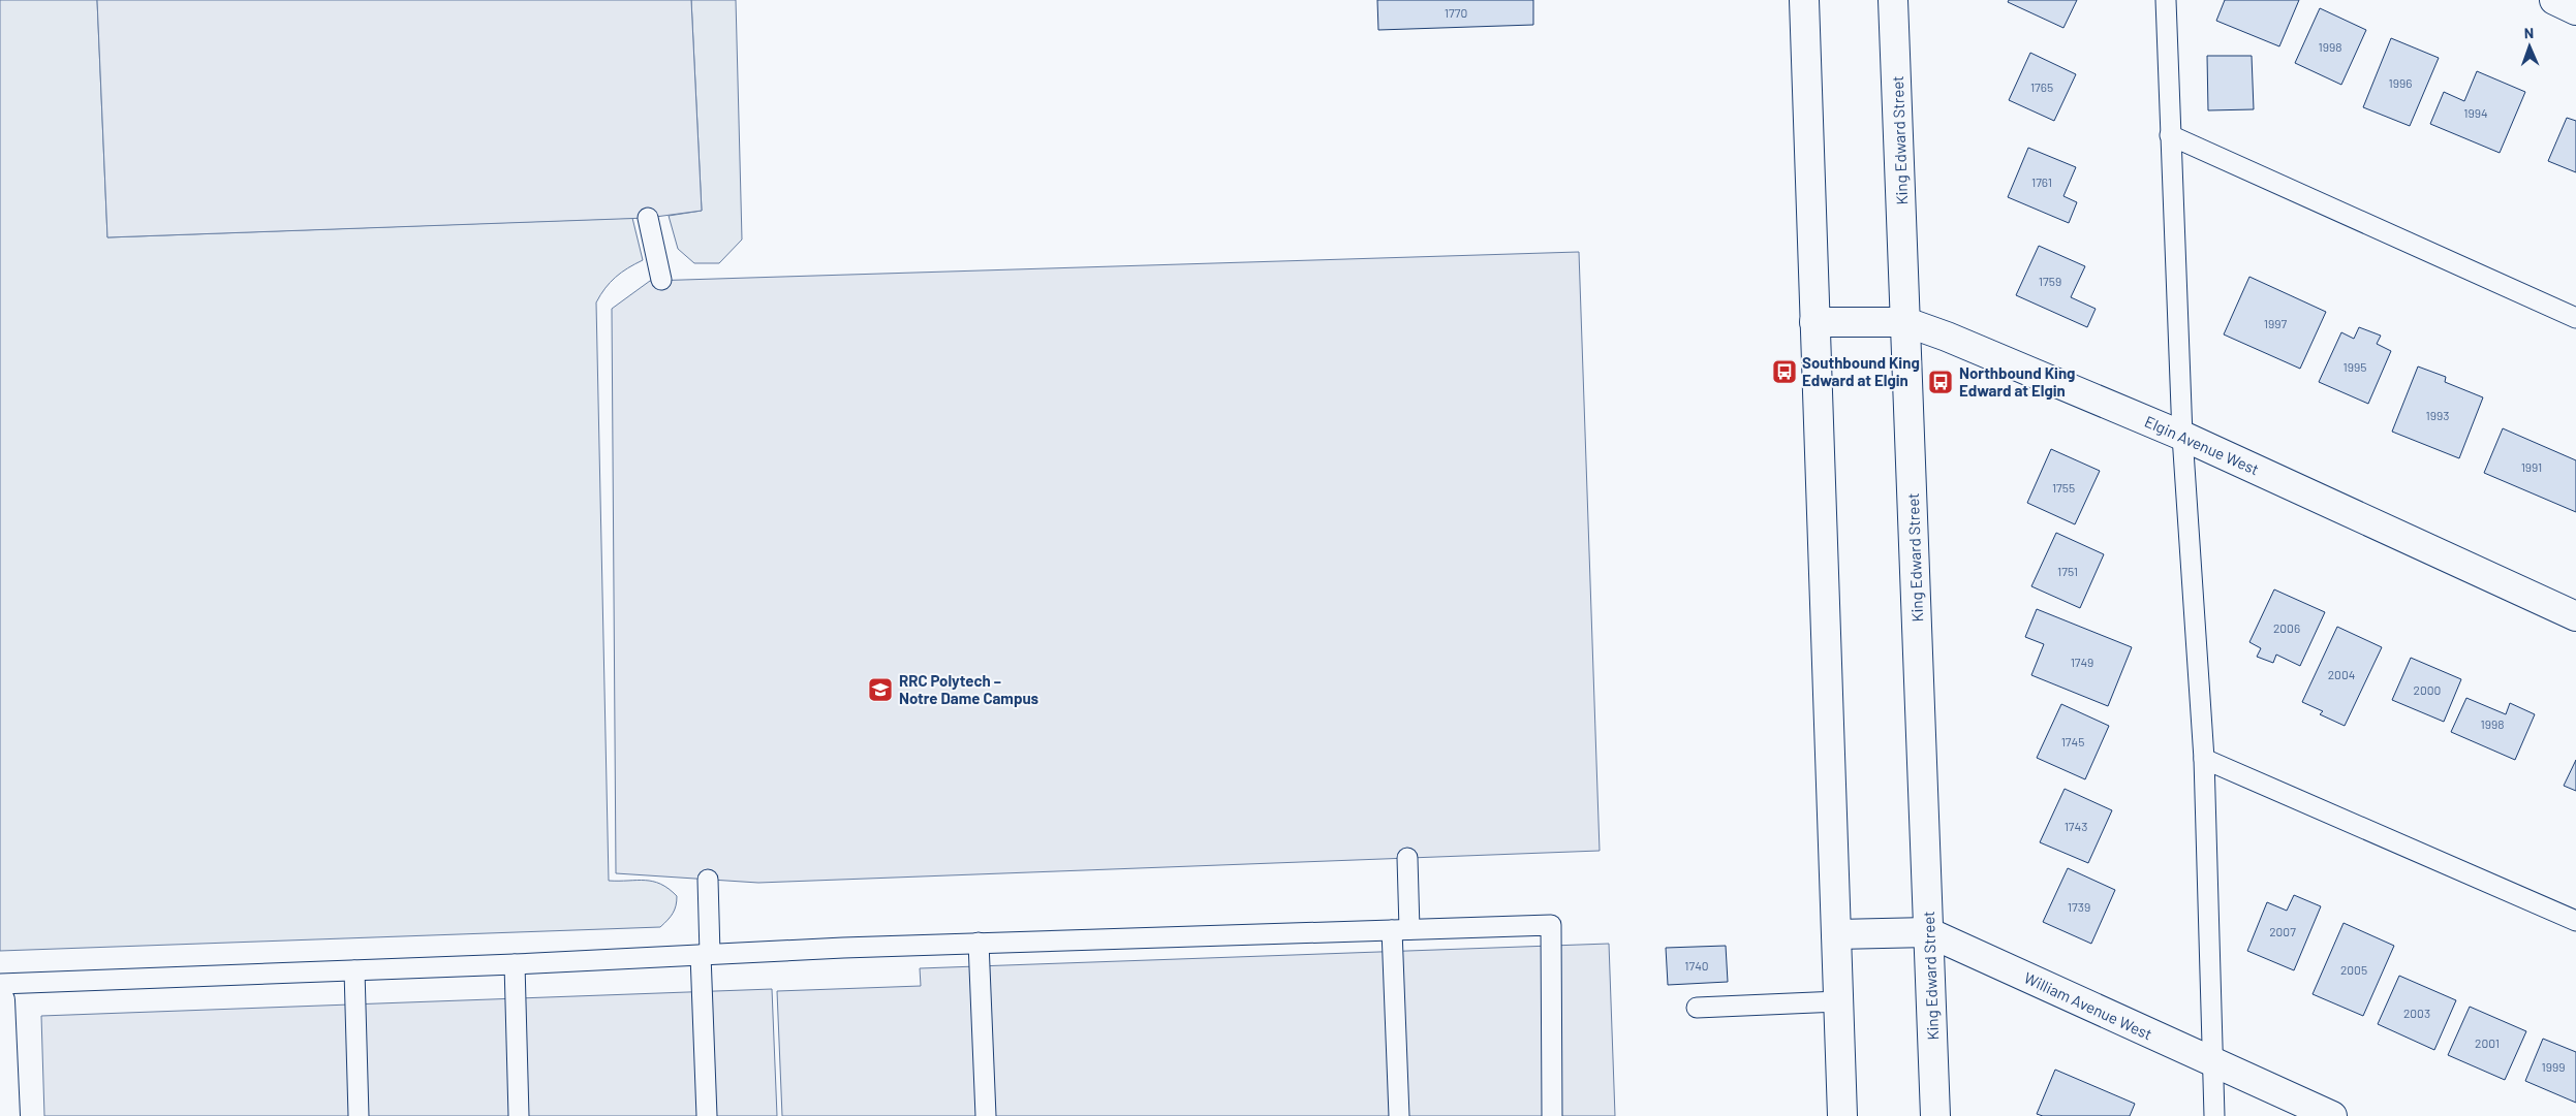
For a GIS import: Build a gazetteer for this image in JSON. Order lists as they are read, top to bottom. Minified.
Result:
{"streets":{"main road":["King Edward Street","Elgin Avenue West","William Avenue West"]},"crossings":[["King Edward Street","Elgin Avenue West"],["King Edward Street","William Avenue West"]],"places":{"bus stop":["Southbound King Edward at Elgin","Northbound King Edward at Elgin"],"school or university":["RRC Polytech – Notre Dame Campus"]},"house_numbers":["1770","1998","1996","1765","1994","1761","1759","1997","1995","1993","1991","1755","1751","2006","1749","2004","2000","1998","1745","1743","1739","2007","1740","2005","2003","2001","1999"],"north":"top"}
